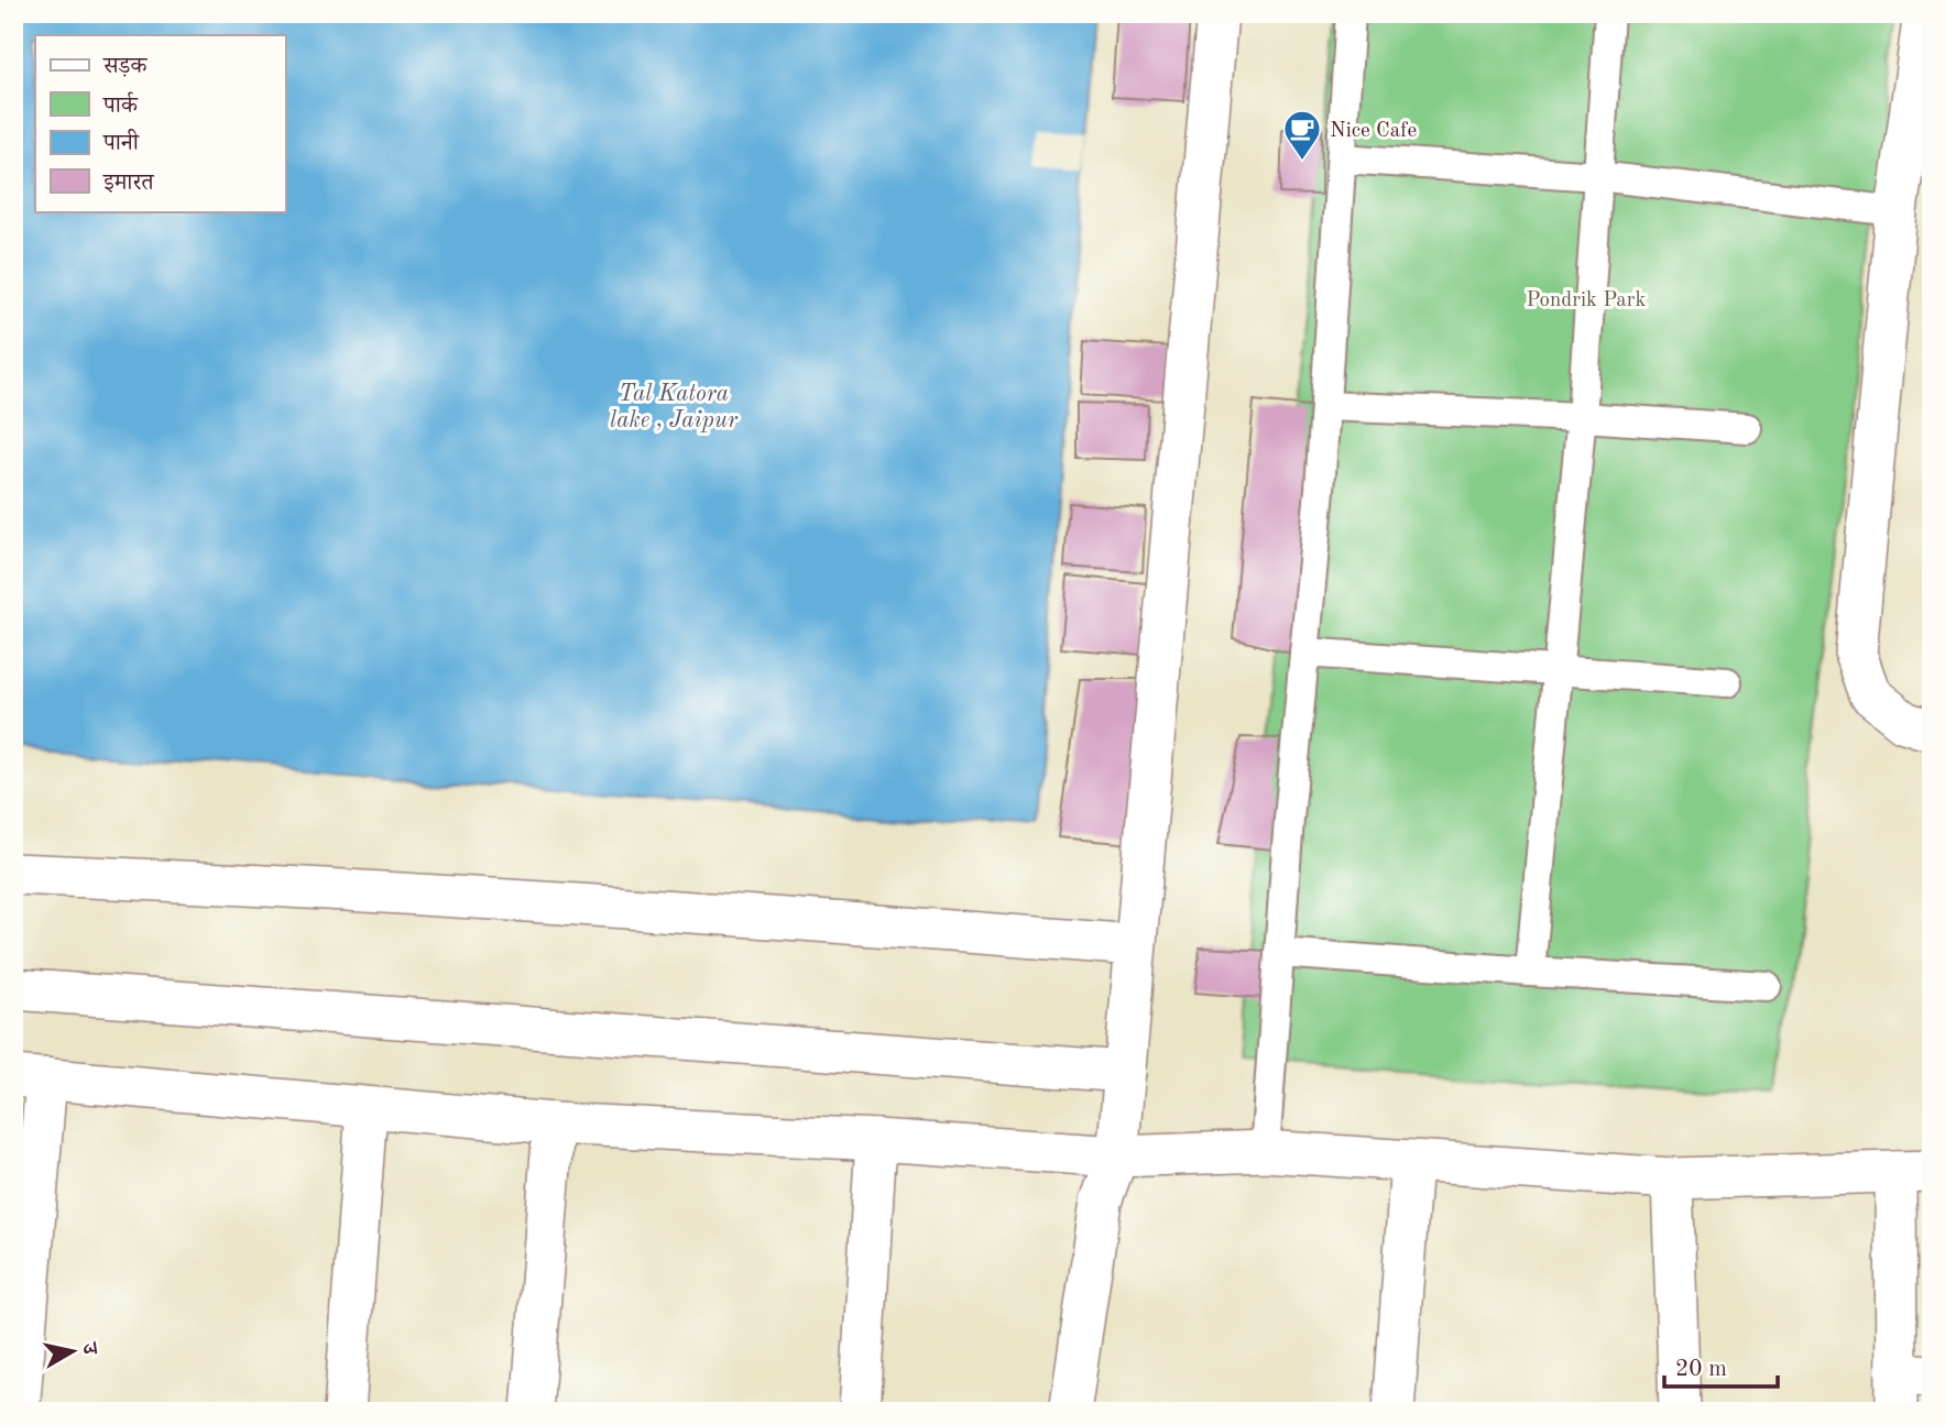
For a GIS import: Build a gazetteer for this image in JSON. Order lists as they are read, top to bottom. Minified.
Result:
{"water":["Tal Katora lake , Jaipur"],"parks":["Pondrik Park"],"places":{"cafe":["Nice Cafe"]},"legend":["सड़क","पार्क","पानी","इमारत"],"scale_bar":"20 m","north":"right"}
